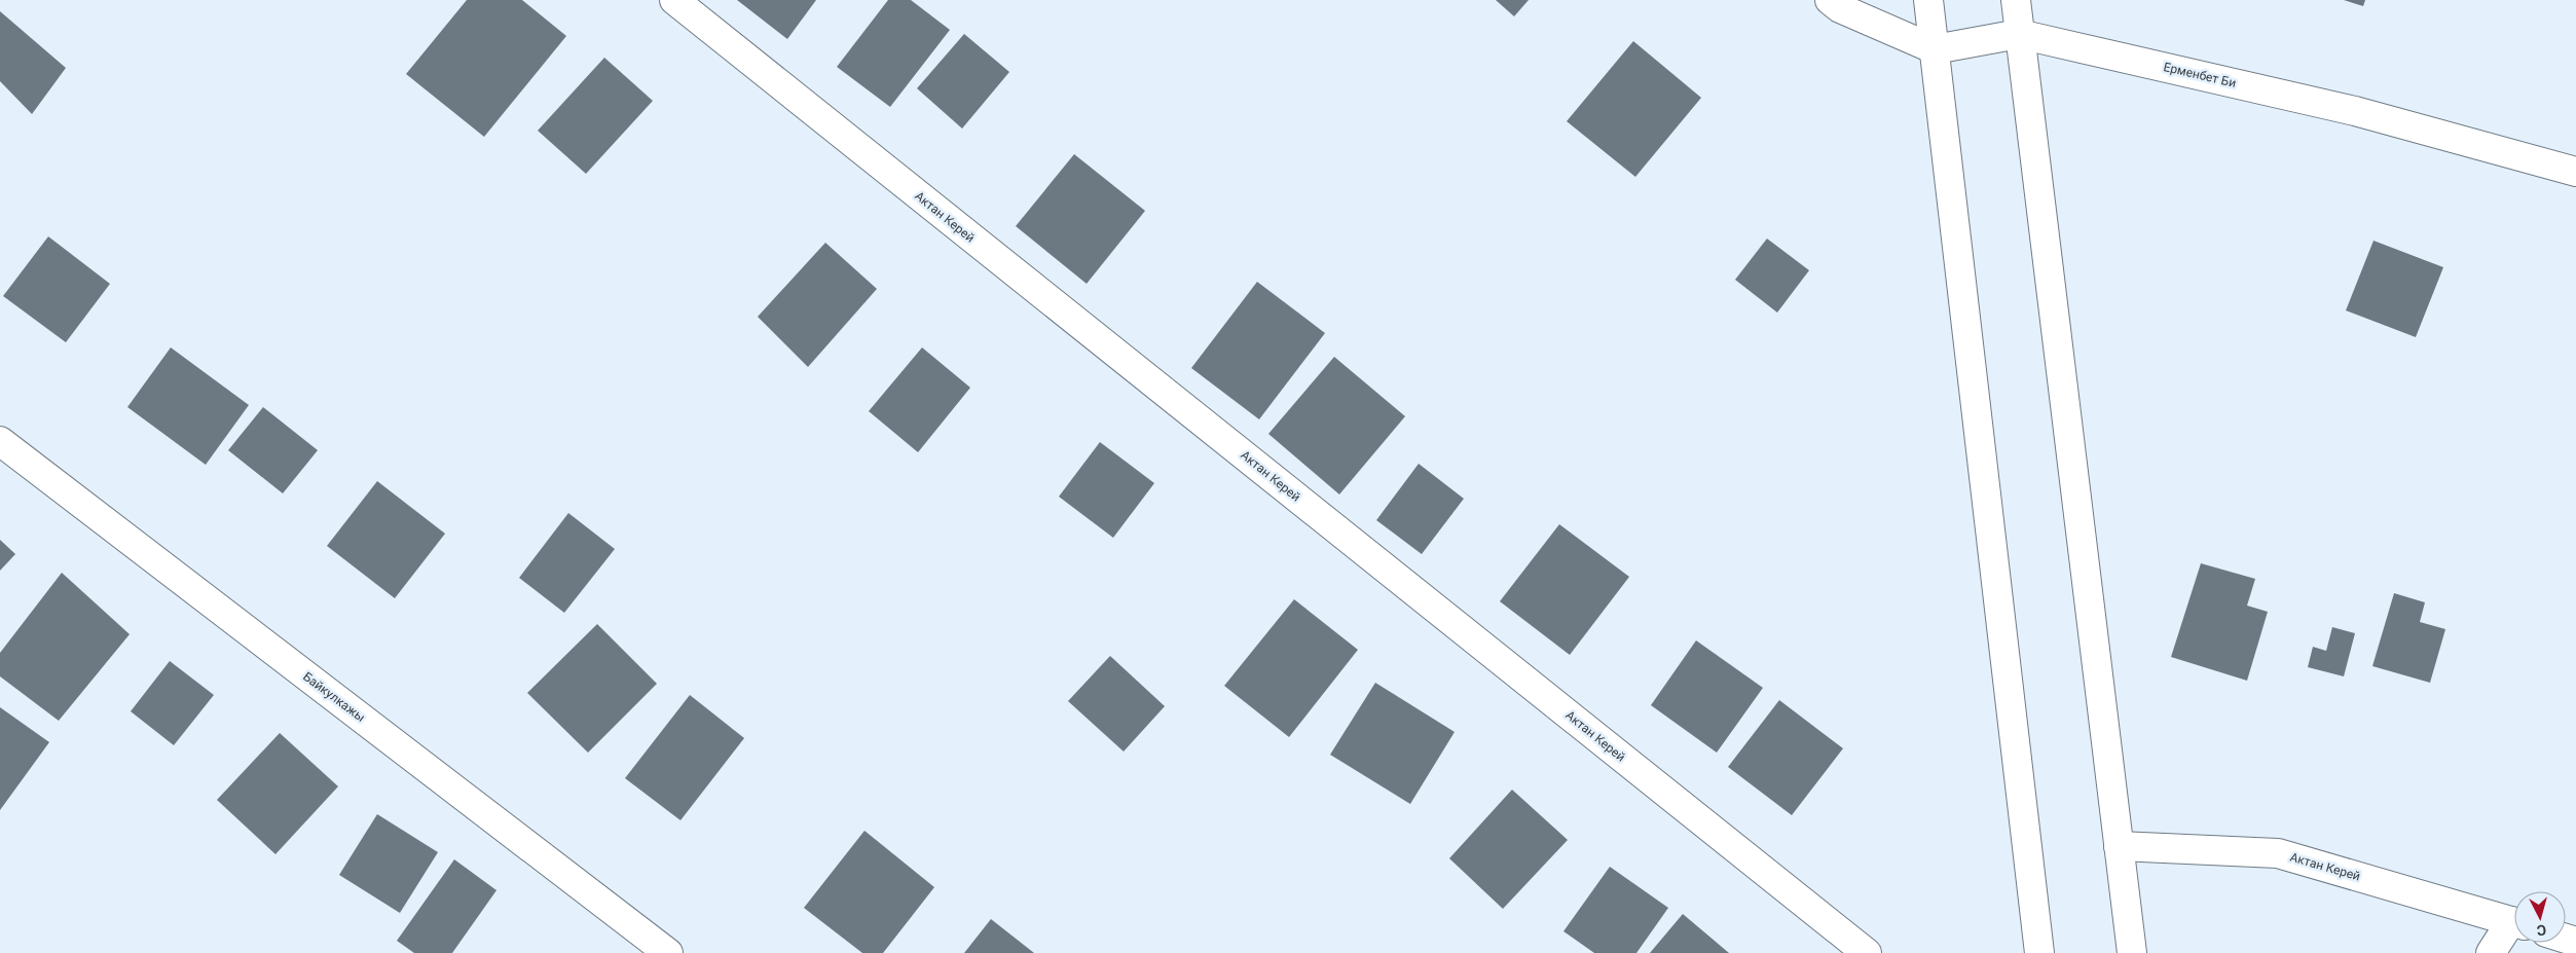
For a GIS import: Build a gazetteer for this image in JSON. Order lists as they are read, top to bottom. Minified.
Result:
{"streets":{"street":["Ерменбет Би","Актан Керей","Байкулкажы"]},"north":"bottom"}
